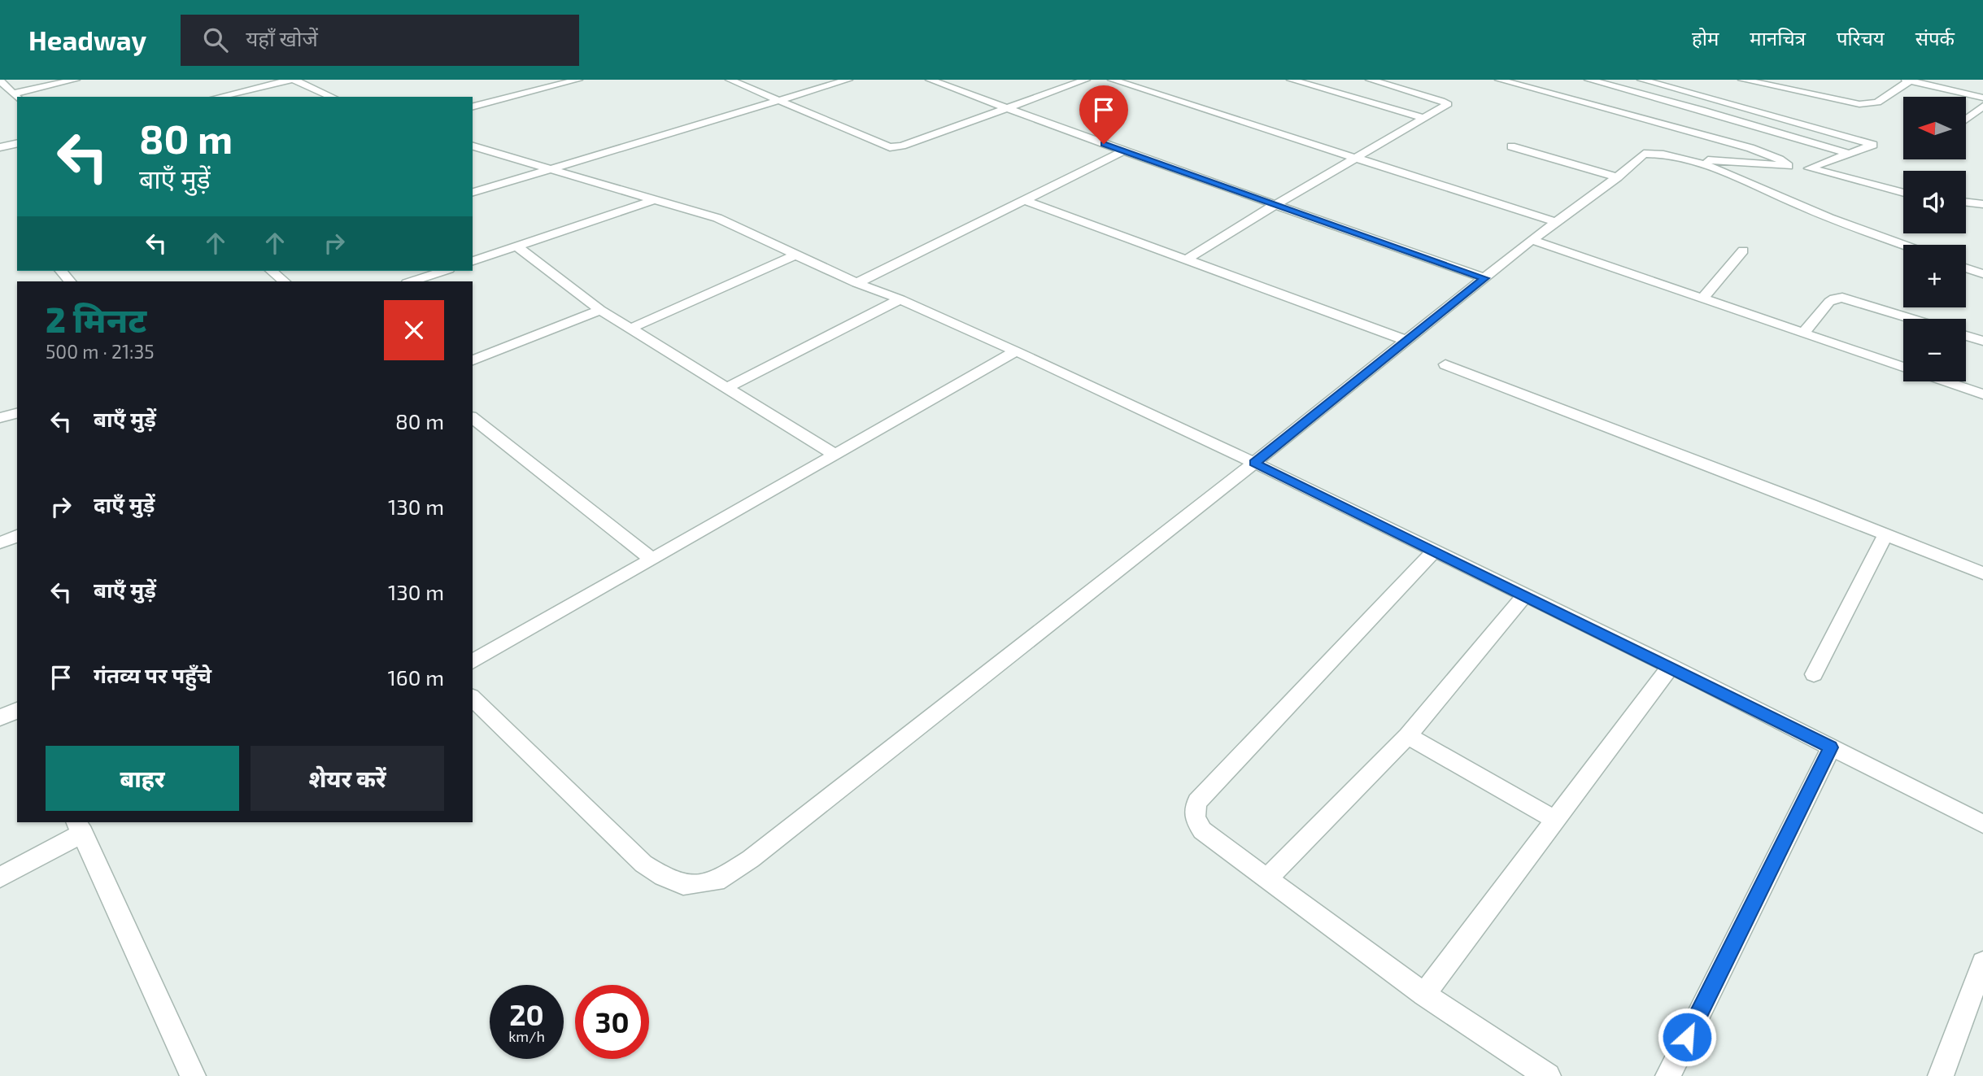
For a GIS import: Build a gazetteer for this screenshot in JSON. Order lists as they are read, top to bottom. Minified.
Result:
{"north":"left","page":{"header":"Headway","search":"यहाँ खोजें","nav":["होम","मानचित्र","परिचय","संपर्क"],"map_buttons":["+","−"],"turn":["80 m","बाएँ मुड़ें"],"heading":["2 मिनट","500 m · 21:35"],"list":[{"name":"बाएँ मुड़ें","value":"80 m"},{"name":"दाएँ मुड़ें","value":"130 m"},{"name":"बाएँ मुड़ें","value":"130 m"},{"name":"गंतव्य पर पहुँचे","value":"160 m"}],"buttons":["बाहर","शेयर करें"],"speed":"20 km/h","limit":"30"}}
